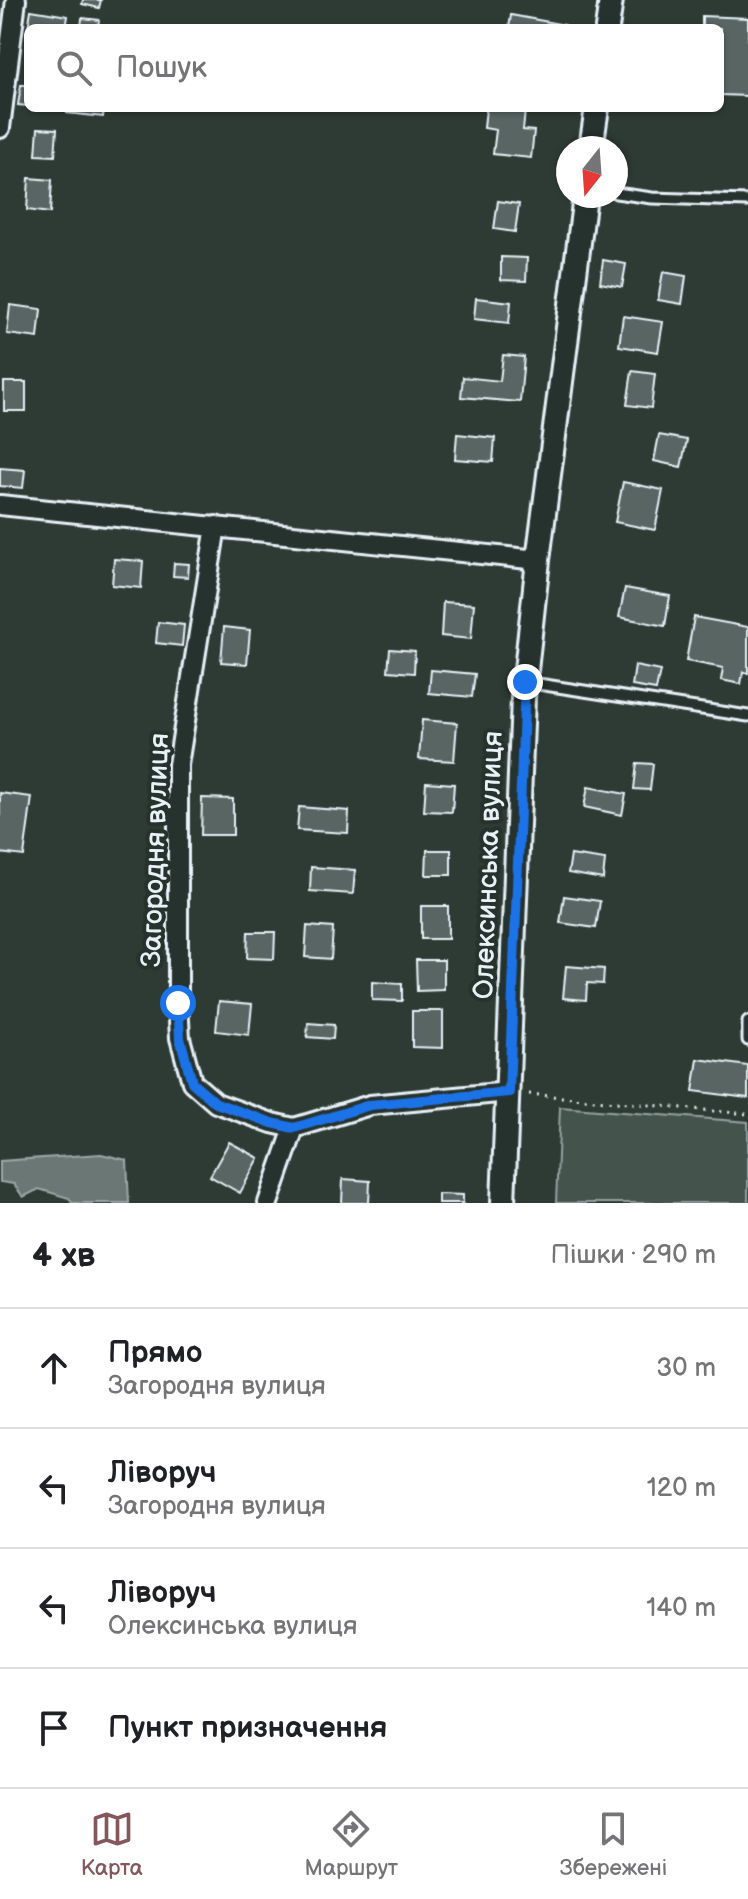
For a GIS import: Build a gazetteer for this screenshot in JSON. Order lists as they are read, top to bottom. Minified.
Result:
{"streets":{"street":["Загородня вулиця","Олексинська вулиця"]},"north":"bottom","page":{"search":"Пошук","heading":["4 хв","Пішки · 290 m"],"list":[["Прямо","Загородня вулиця","30 m"],["Ліворуч","Загородня вулиця","120 m"],["Ліворуч","Олексинська вулиця","140 m"],"Пункт призначення"],"nav":["Карта","Маршрут","Збережені"]}}
